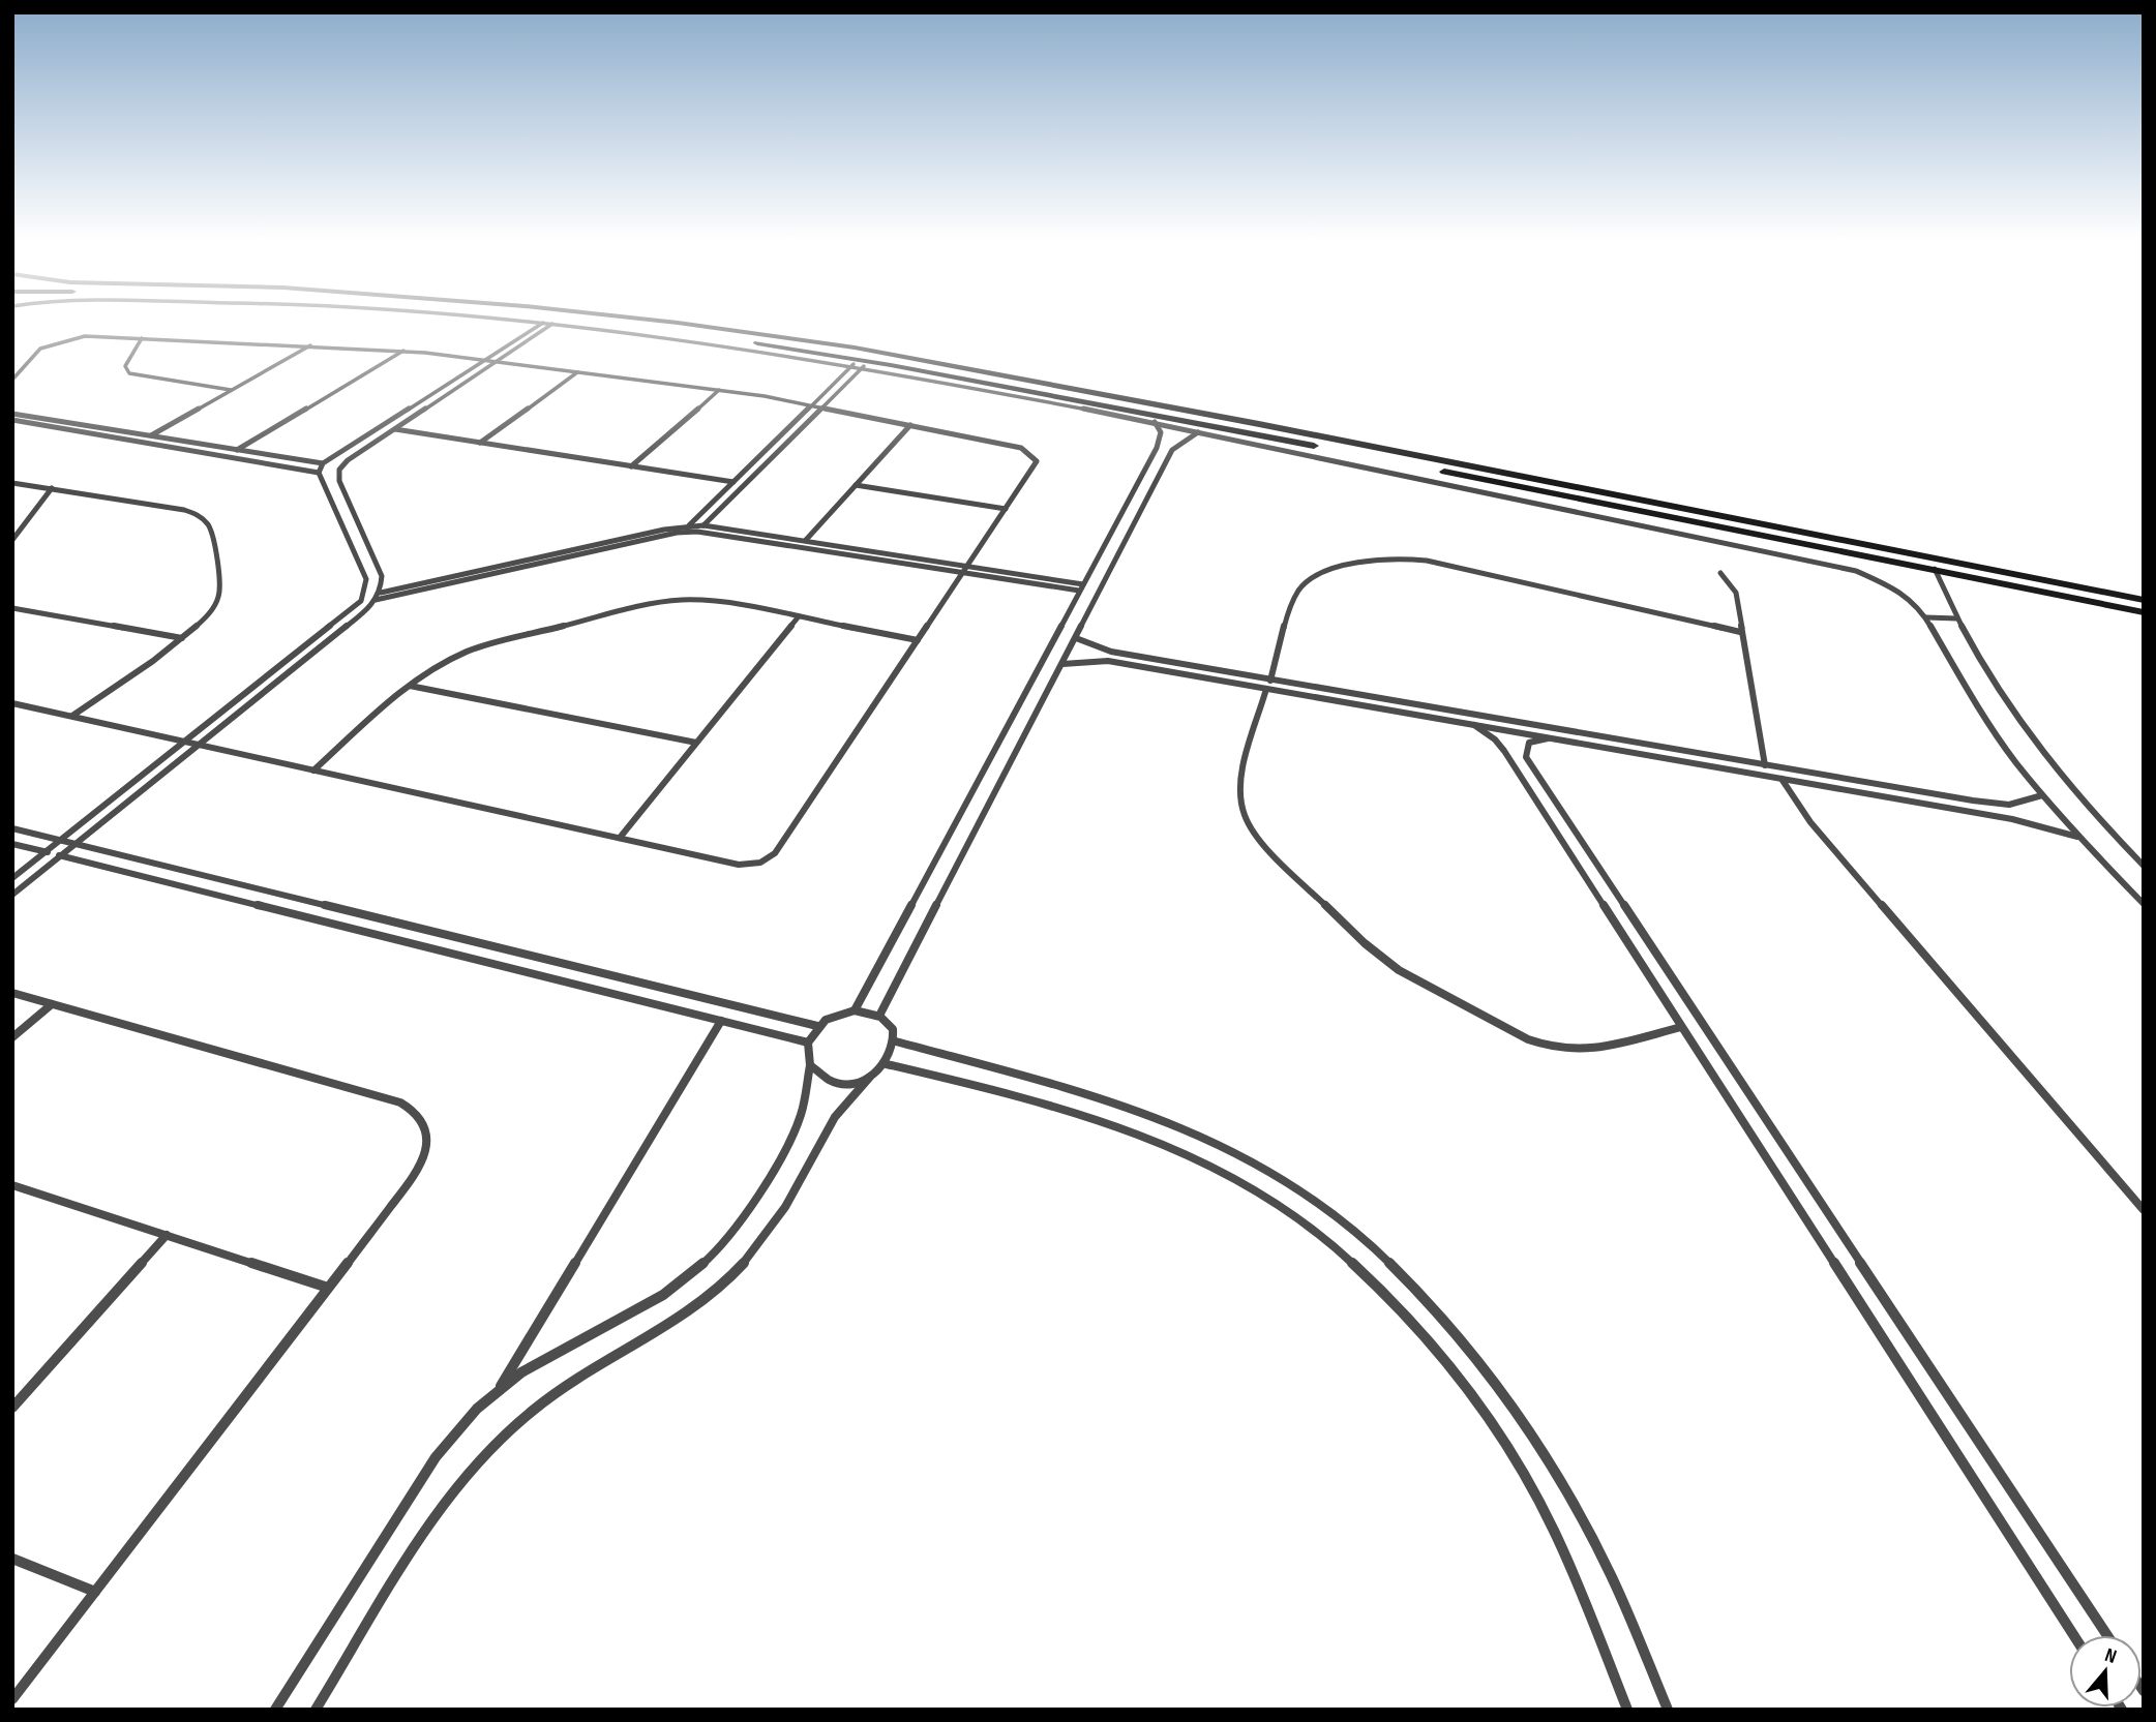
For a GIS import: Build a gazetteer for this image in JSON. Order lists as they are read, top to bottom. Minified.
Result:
{"north":"top"}
